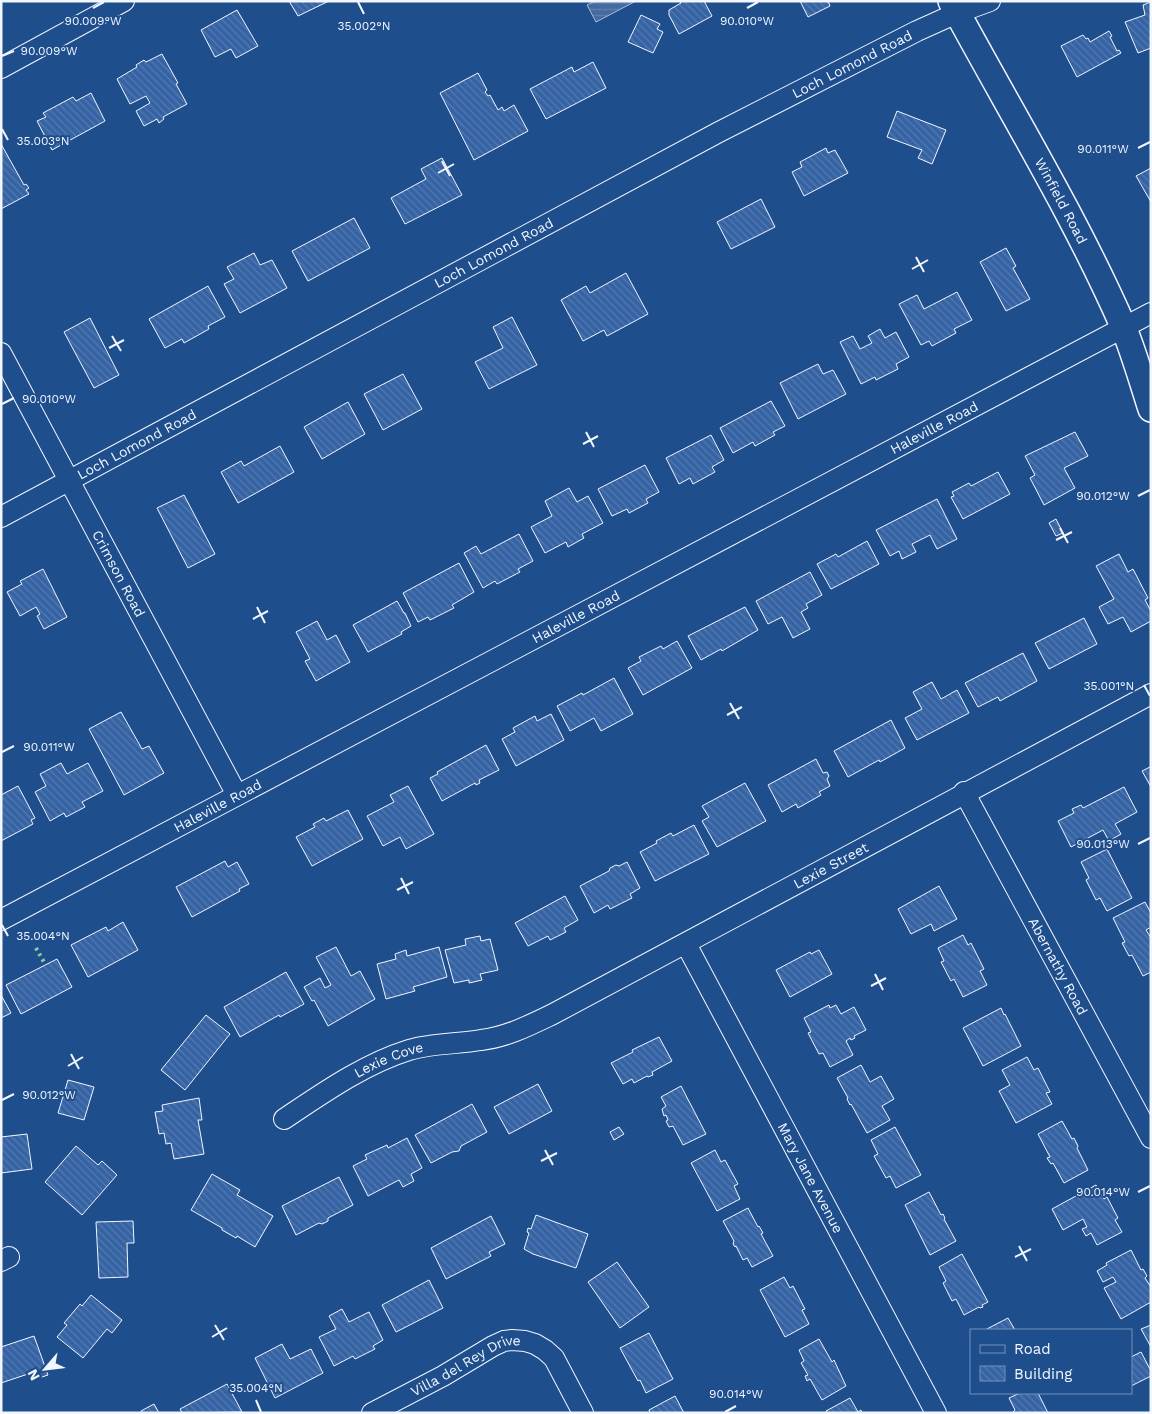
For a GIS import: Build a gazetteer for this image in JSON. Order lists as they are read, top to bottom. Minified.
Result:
{"streets":{"street":["Loch Lomond Road","Winfield Road","Haleville Road","Crimson Road","Lexie Street","Abernathy Road","Lexie Cove","Mary Jane Avenue","Villa del Rey Drive"]},"crossings":[["Loch Lomond Road","Winfield Road"],["Loch Lomond Road","Crimson Road"],["Winfield Road","Haleville Road"],["Haleville Road","Crimson Road"],["Lexie Street","Abernathy Road"],["Lexie Street","Lexie Cove"],["Lexie Street","Mary Jane Avenue"]],"legend":["Road","Building"],"north":"bottom left","coordinates":["90.010°W","90.009°W","35.002°N","35.003°N","90.011°W","90.012°W","35.001°N","90.013°W","35.004°N","90.014°W"]}
